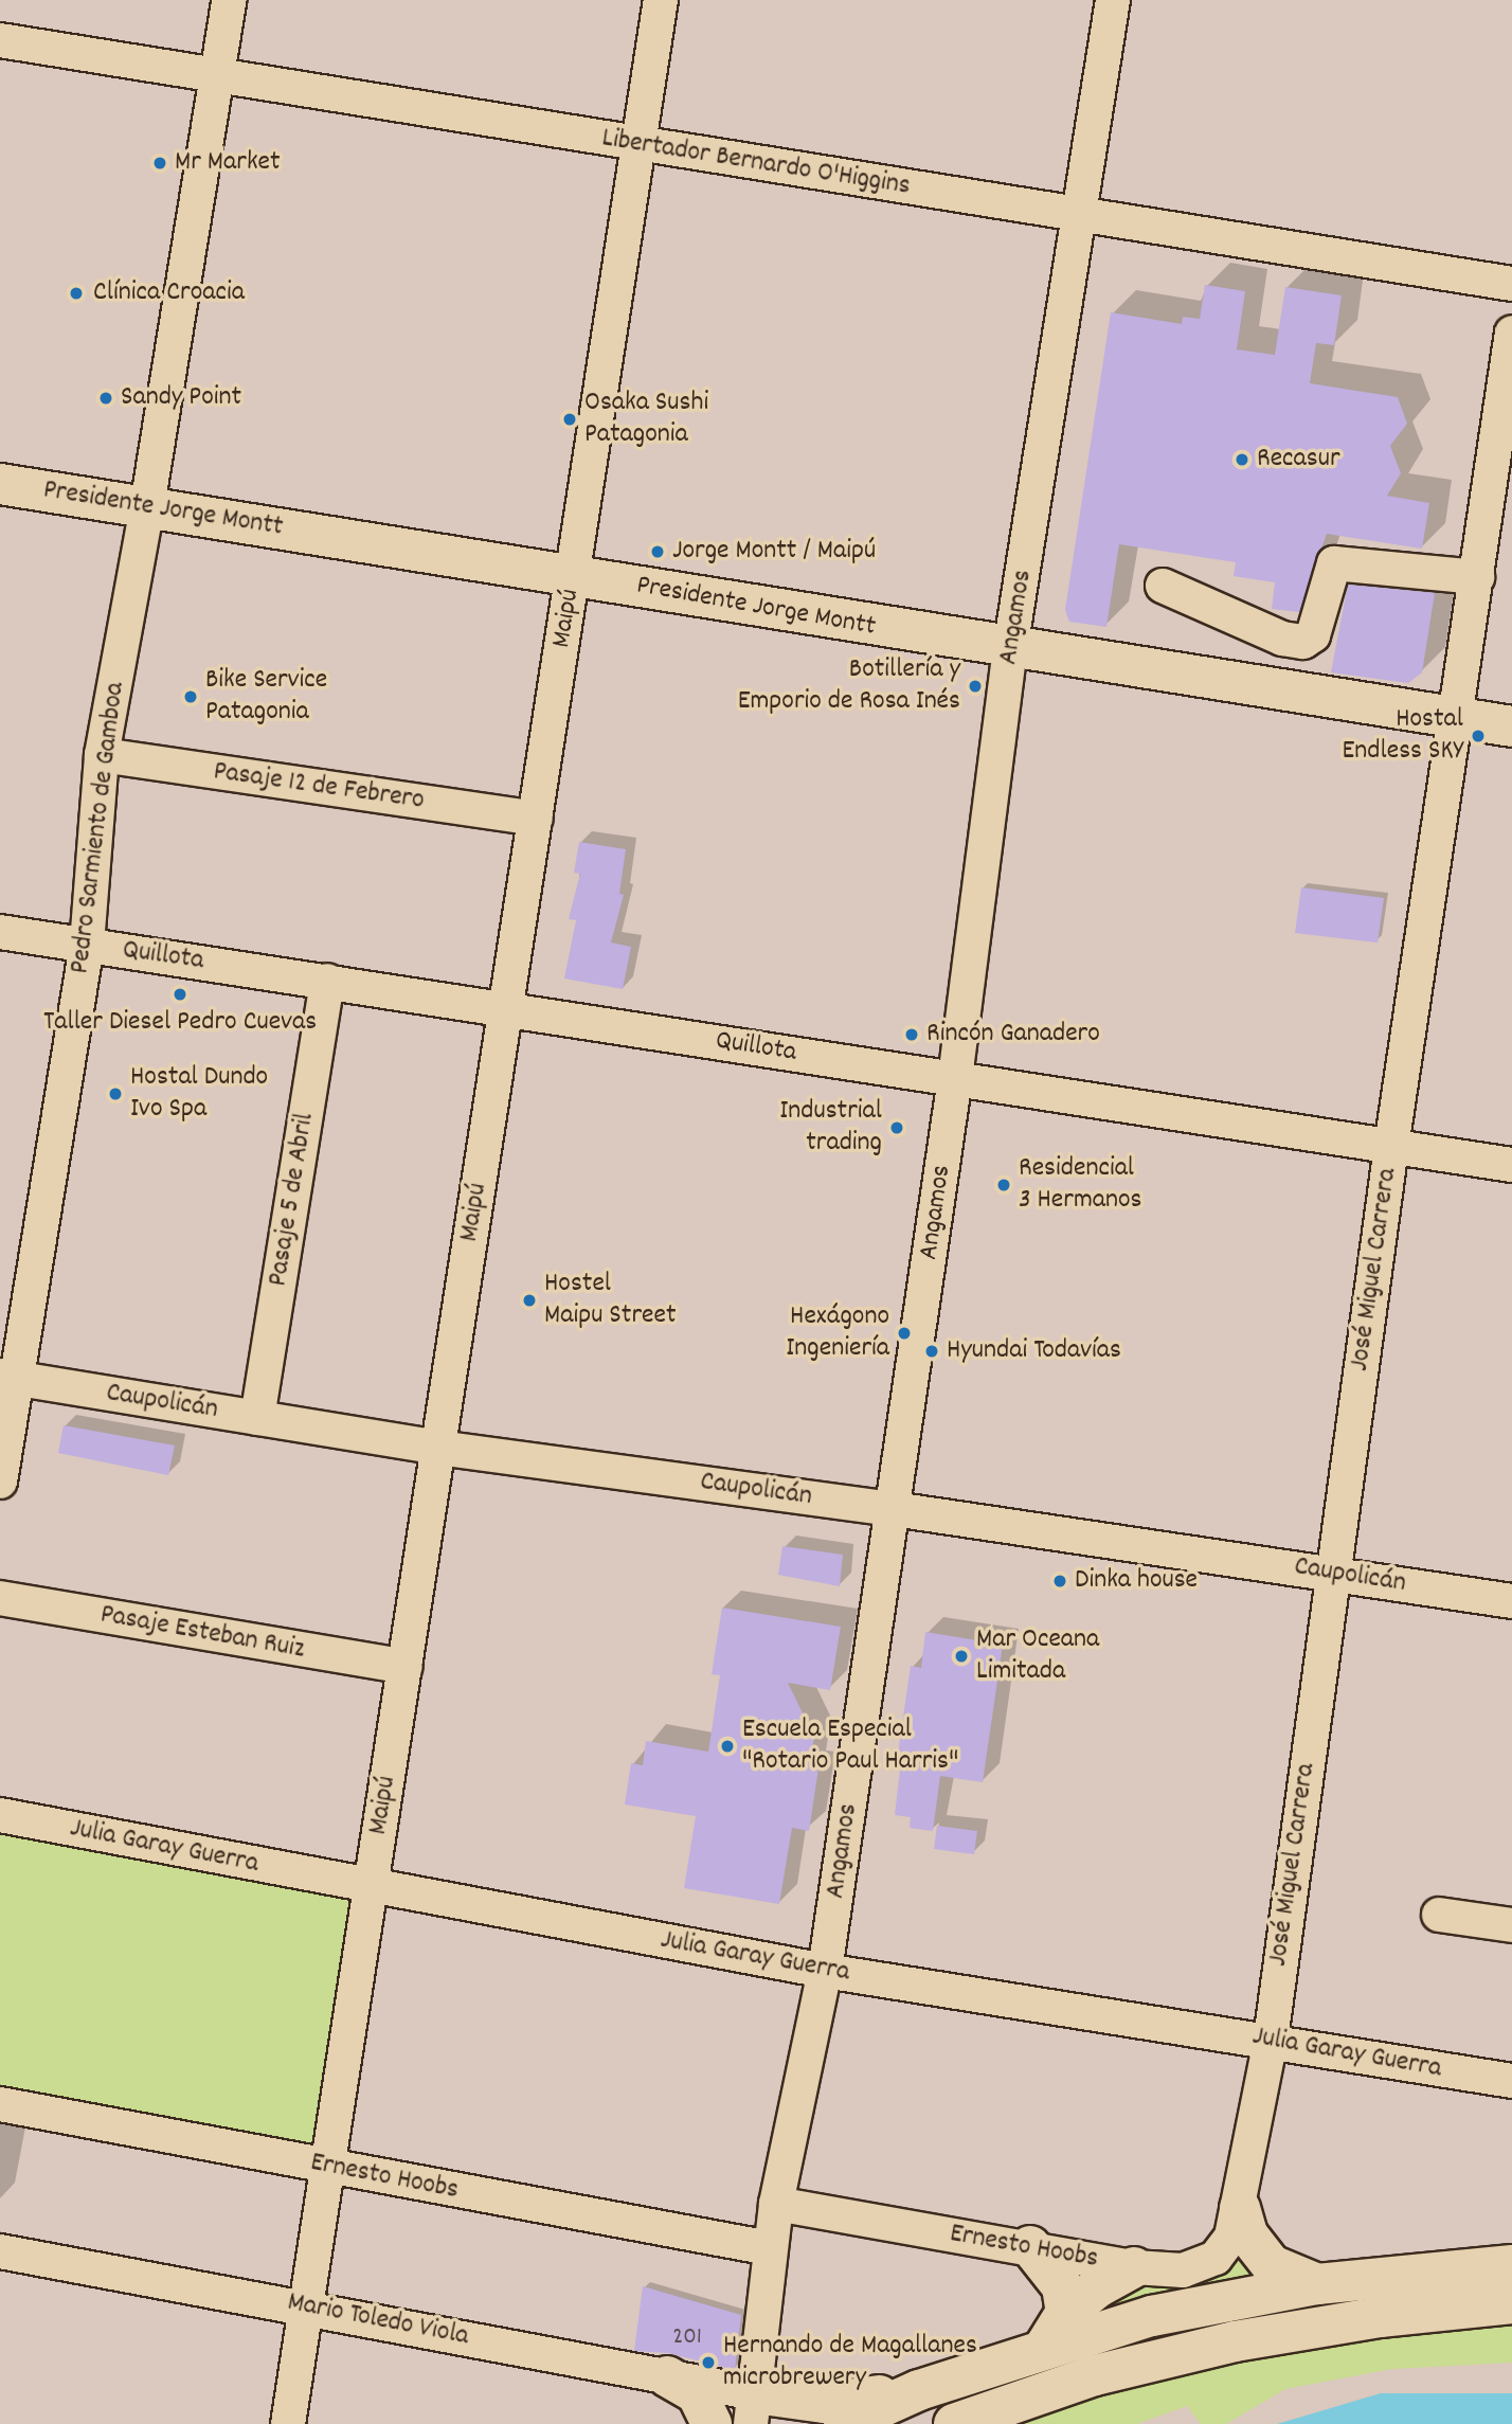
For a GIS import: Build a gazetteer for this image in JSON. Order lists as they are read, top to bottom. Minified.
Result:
{"streets":{"main road":["Presidente Jorge Montt"],"street":["Libertador Bernardo O'Higgins","Angamos","Maipú","Pasaje 12 de Febrero","Pedro Sarmiento de Gamboa","Quillota","Pasaje 5 de Abril","José Miguel Carrera","Caupolicán","Pasaje Esteban Ruiz","Julia Garay Guerra","Ernesto Hoobs","Mario Toledo Viola"]},"crossings":[["Libertador Bernardo O'Higgins","Angamos"],["Libertador Bernardo O'Higgins","Maipú"],["Libertador Bernardo O'Higgins","Pedro Sarmiento de Gamboa"],["Presidente Jorge Montt","Angamos"],["Presidente Jorge Montt","Maipú"],["Presidente Jorge Montt","Pedro Sarmiento de Gamboa"],["Presidente Jorge Montt","José Miguel Carrera"],["Angamos","Quillota"],["Angamos","Caupolicán"],["Angamos","Julia Garay Guerra"],["Angamos","Ernesto Hoobs"],["Angamos","Mario Toledo Viola"],["Maipú","Pasaje 12 de Febrero"],["Maipú","Quillota"],["Maipú","Caupolicán"],["Maipú","Pasaje Esteban Ruiz"],["Maipú","Julia Garay Guerra"],["Maipú","Ernesto Hoobs"],["Maipú","Mario Toledo Viola"],["Pasaje 12 de Febrero","Pedro Sarmiento de Gamboa"],["Pedro Sarmiento de Gamboa","Quillota"],["Pedro Sarmiento de Gamboa","Caupolicán"],["Quillota","Pasaje 5 de Abril"],["Quillota","José Miguel Carrera"],["Pasaje 5 de Abril","Caupolicán"],["José Miguel Carrera","Caupolicán"],["José Miguel Carrera","Julia Garay Guerra"],["José Miguel Carrera","Ernesto Hoobs"]],"places":["Mr Market","Clínica Croacia","Sandy Point","Osaka Sushi Patagonia","Recasur","Jorge Montt / Maipú","Botillería y Emporio de Rosa Inés","Bike Service Patagonia","Hostal Endless SKY","Taller Diesel Pedro Cuevas","Rincón Ganadero","Hostal Dundo Ivo Spa","Industrial trading","Residencial 3 Hermanos","Hostel Maipu Street","Hexágono Ingeniería","Hyundai Todavías","Dinka house","Mar Oceana Limitada","Escuela Especial \"Rotario Paul Harris\"","Hernando de Magallanes microbrewery"],"house_numbers":["201"]}
